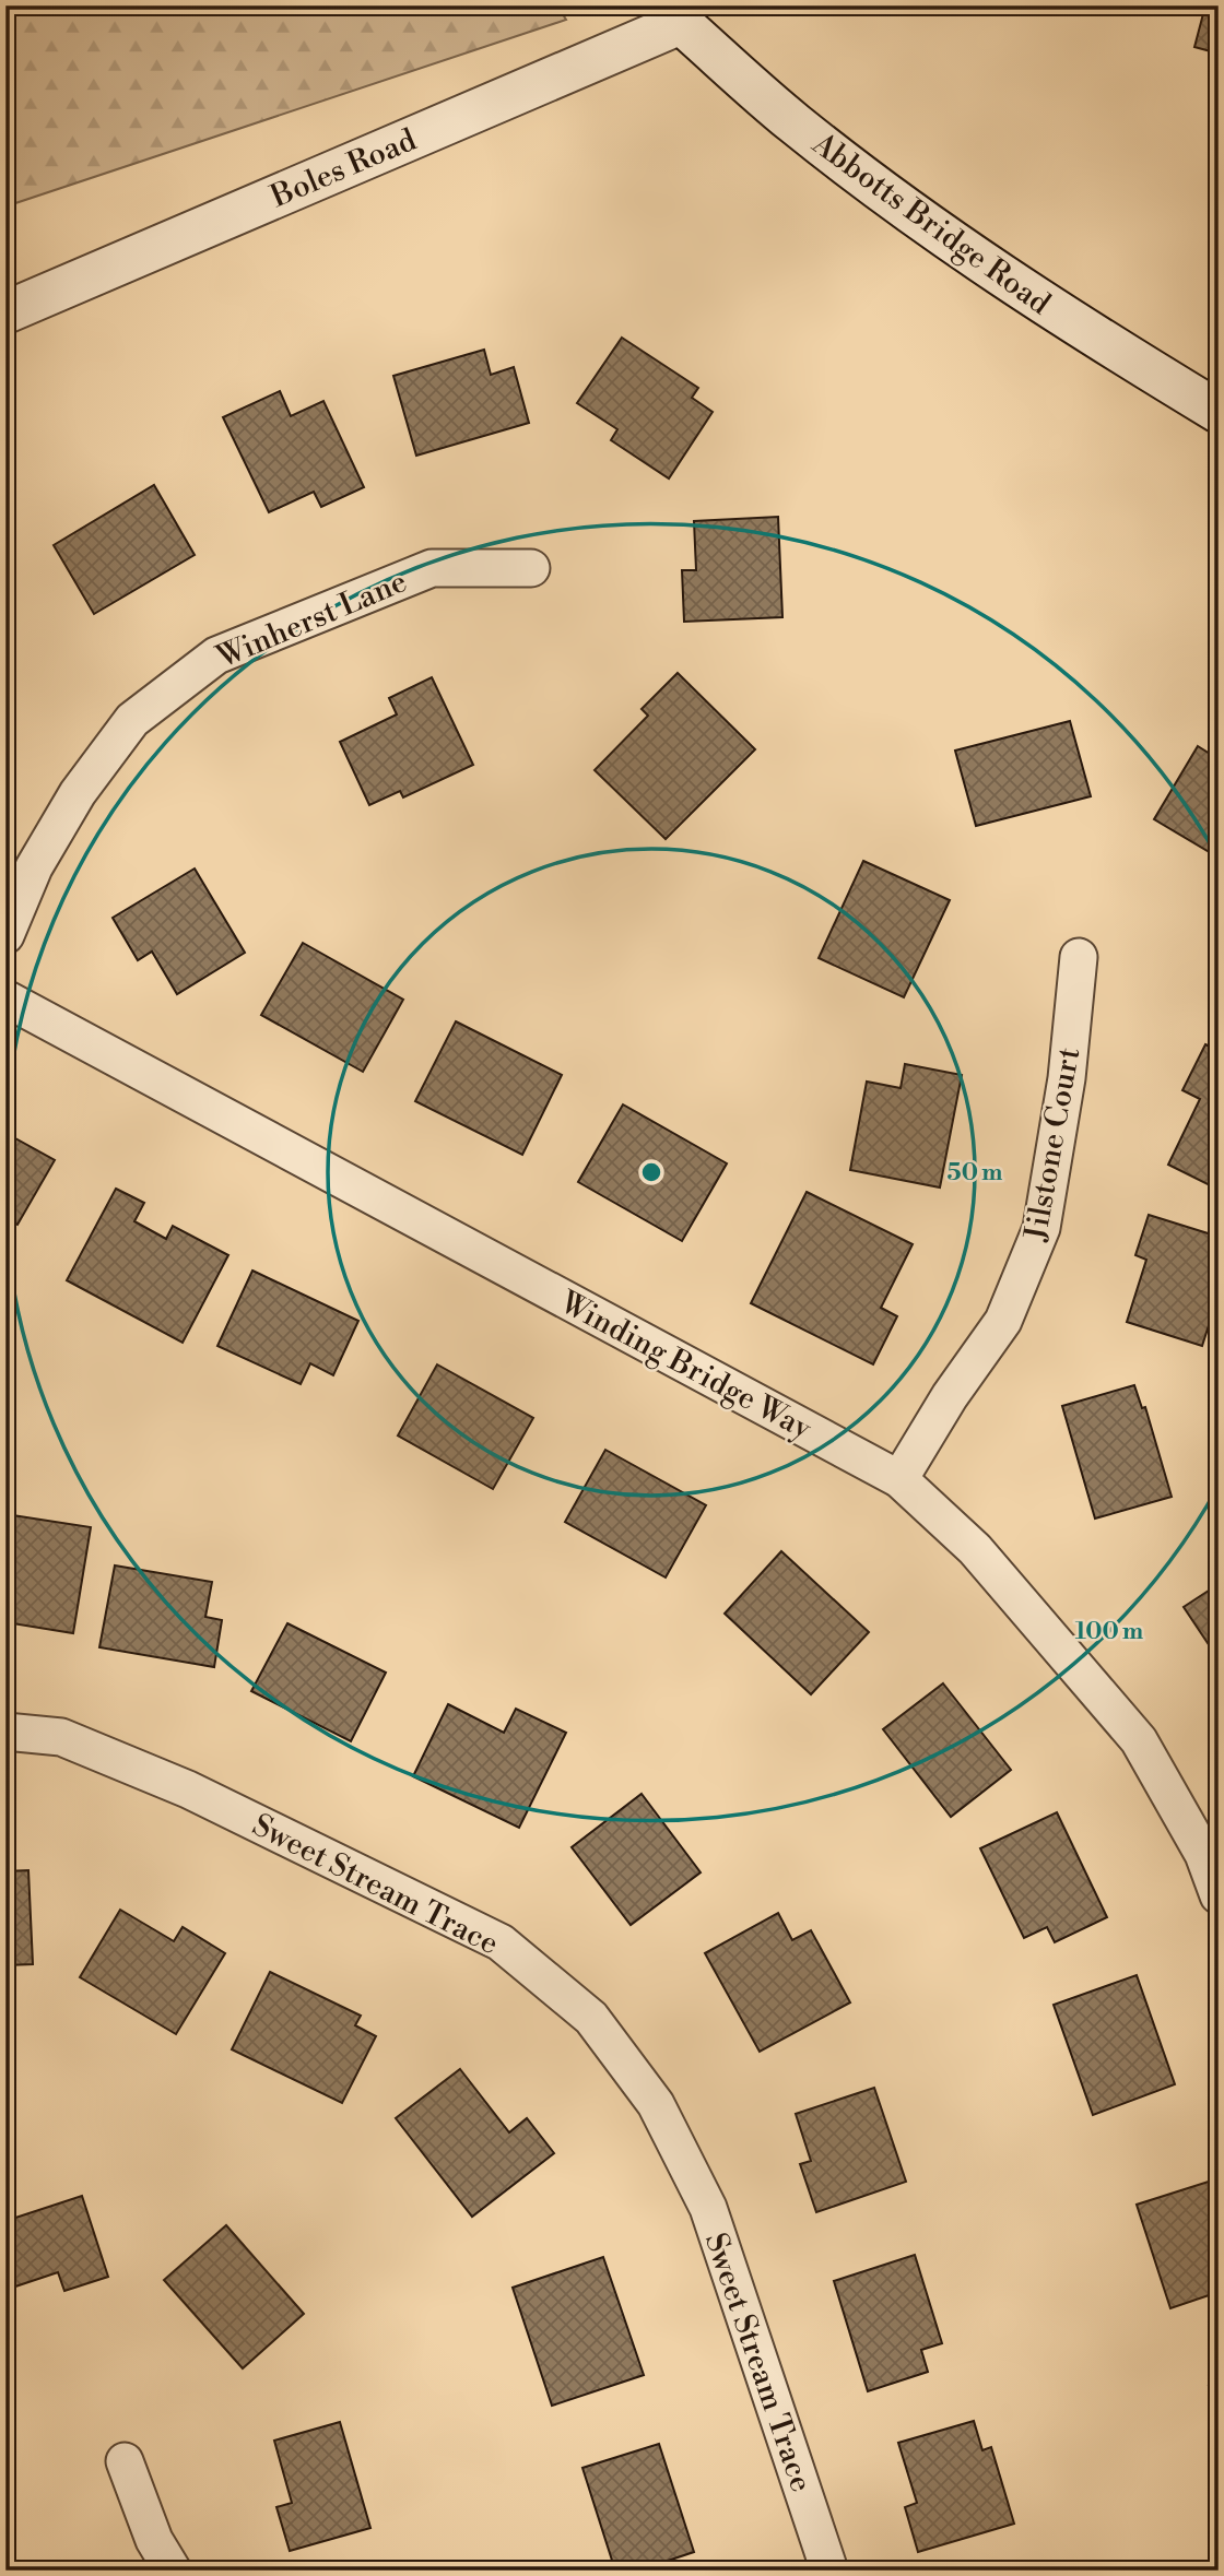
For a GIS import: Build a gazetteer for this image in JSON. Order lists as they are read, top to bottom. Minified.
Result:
{"streets":{"street":["Boles Road","Abbotts Bridge Road","Winherst Lane","Jilstone Court","Winding Bridge Way","Sweet Stream Trace"]},"crossings":[["Boles Road","Abbotts Bridge Road"],["Jilstone Court","Winding Bridge Way"]],"rings":["50 m","100 m"]}
